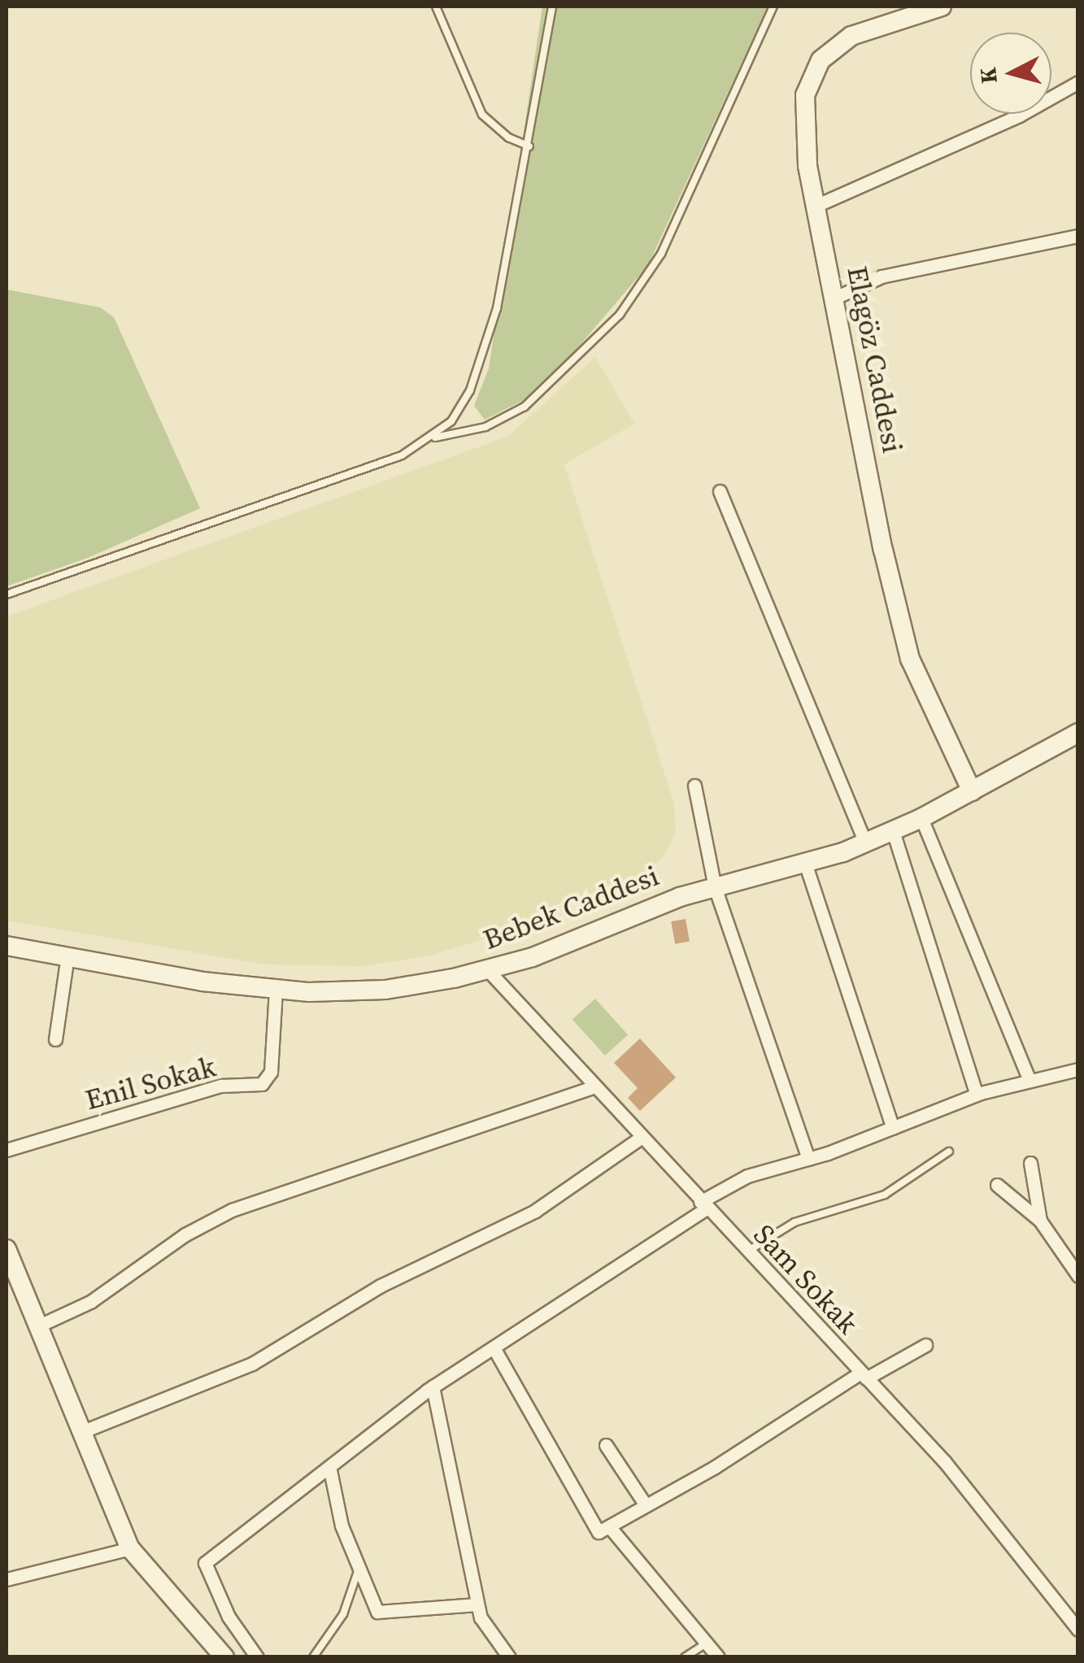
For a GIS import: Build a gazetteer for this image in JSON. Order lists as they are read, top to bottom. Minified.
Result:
{"streets":{"street":["Elagöz Caddesi","Bebek Caddesi","Enil Sokak","Sam Sokak"]},"crossings":[["Elagöz Caddesi","Bebek Caddesi"],["Bebek Caddesi","Enil Sokak"],["Bebek Caddesi","Sam Sokak"]],"north":"left"}
